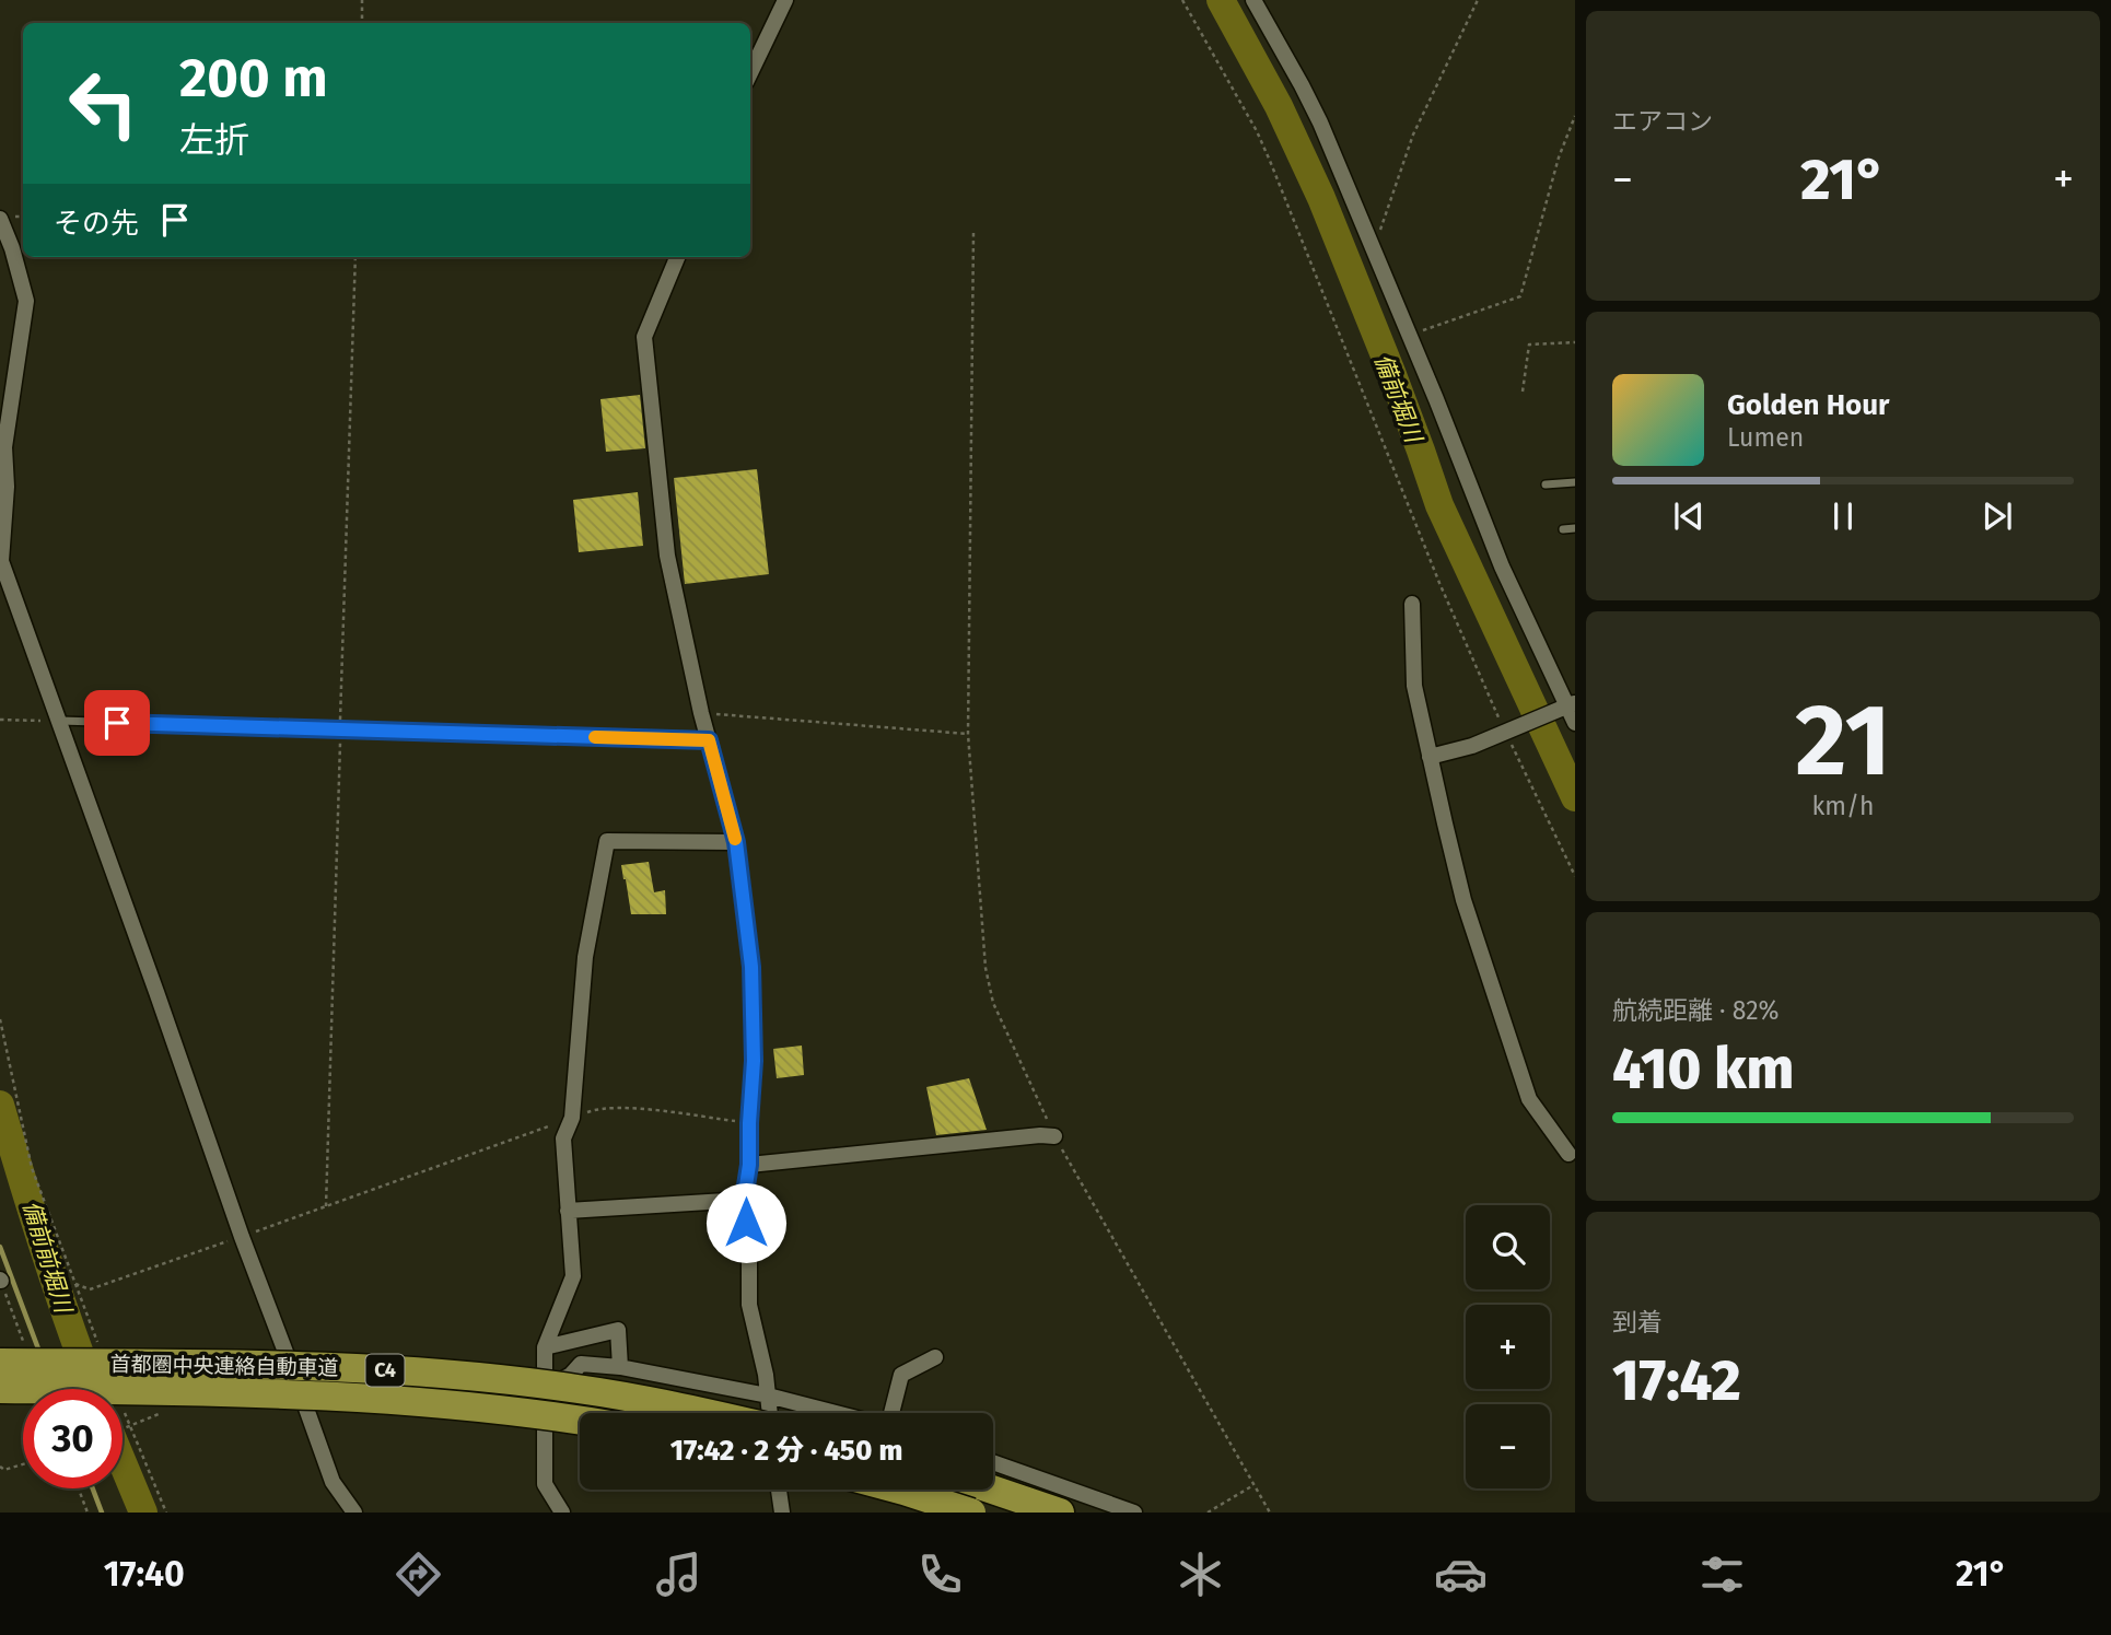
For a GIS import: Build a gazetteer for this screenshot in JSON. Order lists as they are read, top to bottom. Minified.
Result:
{"streets":{"highway":["首都圏中央連絡自動車道","C4"]},"water":["備前堀川","備前前堀川"],"page":{"tile":["エアコン",["21","km/h"],["航続距離 · 82%","410 km"],["到着","17:42"]],"turn":["200 m","左折"],"heat":["−","21°","+"],"then":"その先","song":["Golden Hour","Lumen"],"map_buttons":["+","−"],"limit":"30","trip":"17:42 · 2 分 · 450 m","tabs":["17:40","21°"]}}
